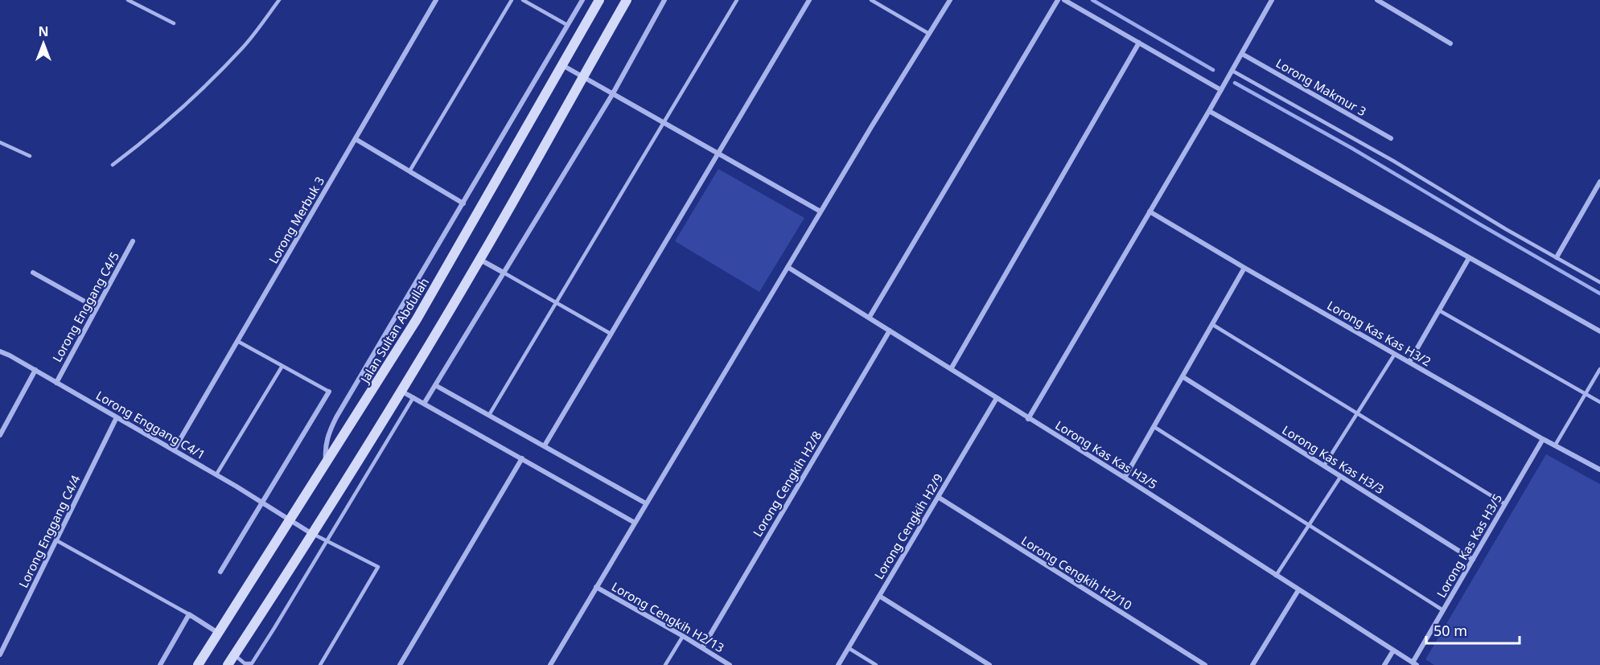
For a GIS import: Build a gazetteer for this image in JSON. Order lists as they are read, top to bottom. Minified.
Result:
{"streets":{"main road":["Jalan Sultan Abdullah"],"street":["Lorong Makmur 3","Lorong Merbuk 3","Lorong Enggang C4/5","Lorong Kas Kas H3/2","Lorong Enggang C4/1","Lorong Kas Kas H3/5","Lorong Kas Kas H3/3","Lorong Cengkih H2/8","Lorong Cengkih H2/9","Lorong Enggang C4/4","Lorong Cengkih H2/10","Lorong Cengkih H2/13"]},"crossings":[["Lorong Merbuk 3","Lorong Enggang C4/1"],["Lorong Enggang C4/5","Lorong Enggang C4/1"],["Jalan Sultan Abdullah","Lorong Enggang C4/1"],["Lorong Kas Kas H3/2","Lorong Kas Kas H3/5"],["Lorong Enggang C4/1","Lorong Enggang C4/4"],["Lorong Kas Kas H3/5","Lorong Kas Kas H3/3"],["Lorong Kas Kas H3/5","Lorong Cengkih H2/8"],["Lorong Kas Kas H3/5","Lorong Cengkih H2/9"],["Lorong Cengkih H2/8","Lorong Cengkih H2/13"],["Lorong Cengkih H2/9","Lorong Cengkih H2/10"]],"scale_bar":"50 m","north":"top"}
